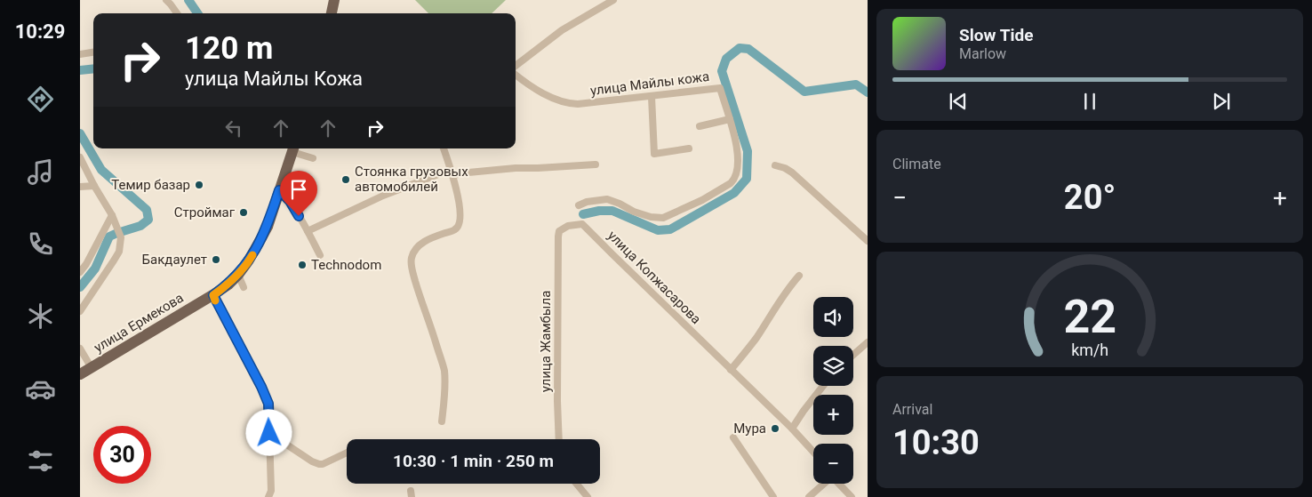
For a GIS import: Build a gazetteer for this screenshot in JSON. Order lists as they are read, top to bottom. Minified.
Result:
{"streets":{"main road":["улица Ермекова"],"street":["улица Майлы кожа","улица Копжасарова","улица Жамбыла"]},"crossings":[["улица Копжасарова","улица Жамбыла"]],"places":["Стоянка грузовых автомобилей","Темир базар","Строймаг","Бакдаулет","Technodom","Мура"],"page":{"tabs":"10:29","turn":["120 m","улица Майлы Кожа"],"song":["Slow Tide","Marlow"],"tile":["Climate",["Arrival","10:30"]],"heat":["−","20°","+"],"map_buttons":["+","−"],"limit":"30","trip":"10:30 · 1 min · 250 m","gauge":["22","km/h"]}}
